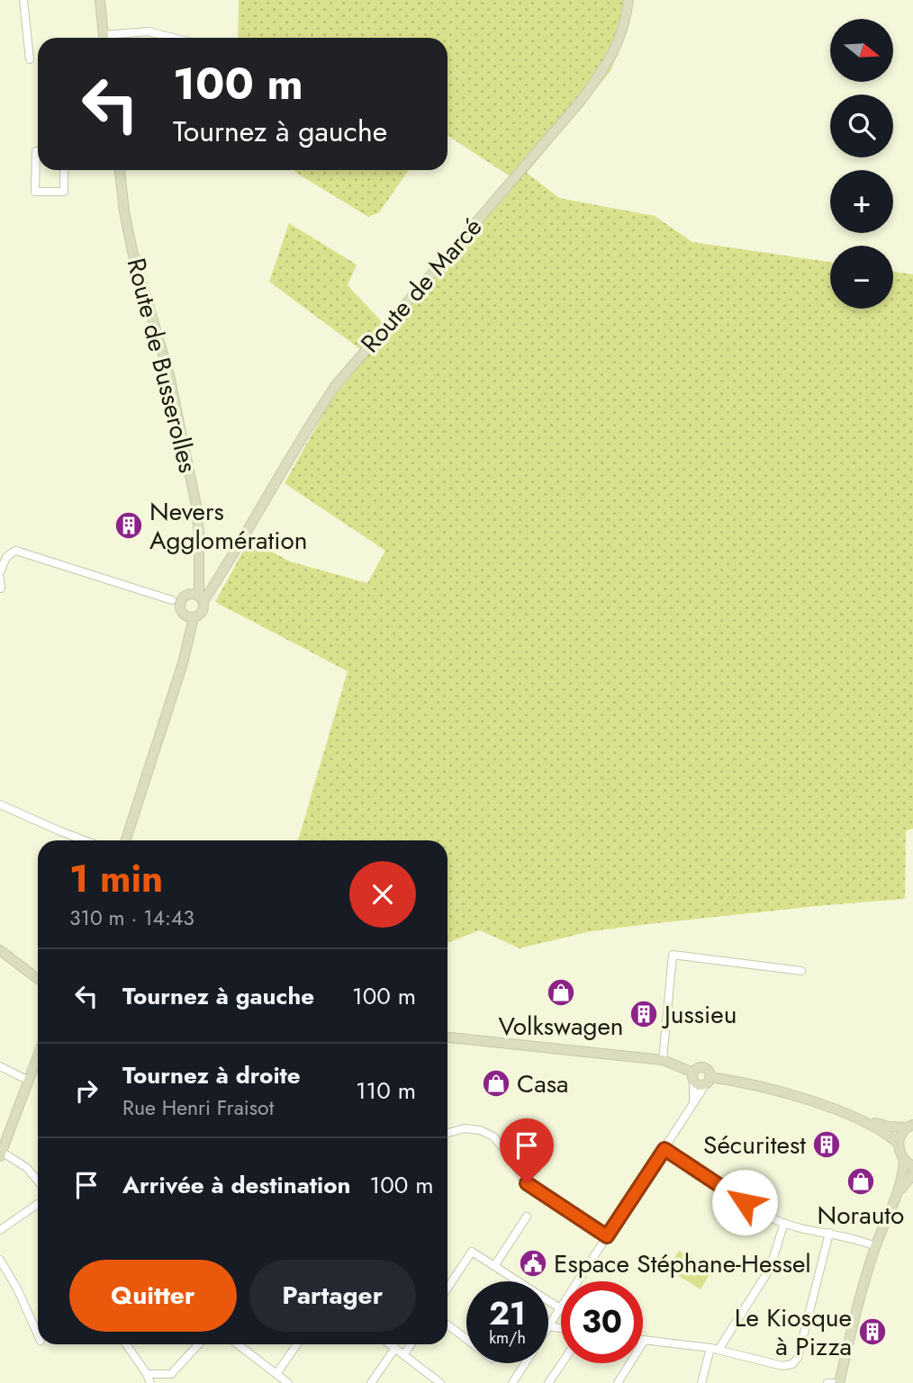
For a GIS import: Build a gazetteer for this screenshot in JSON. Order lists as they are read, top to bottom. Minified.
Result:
{"streets":{"main road":["Route de Marcé","Route de Busserolles"]},"crossings":[["Route de Marcé","Route de Busserolles"]],"places":{"building":["Nevers Agglomération","Jussieu","Sécuritest","Le Kiosque à Pizza"],"shop":["Volkswagen","Casa","Norauto"],"public building":["Espace Stéphane-Hessel"]},"north":"right","page":{"map_buttons":["+","−"],"turn":["100 m","Tournez à gauche"],"heading":["1 min","310 m · 14:43"],"list":[{"name":"Tournez à gauche","value":"100 m"},{"name":"Tournez à droite","note":"Rue Henri Fraisot","value":"110 m"},{"name":"Arrivée à destination","value":"100 m"}],"buttons":["Quitter","Partager"],"speed":"21 km/h","limit":"30"}}
